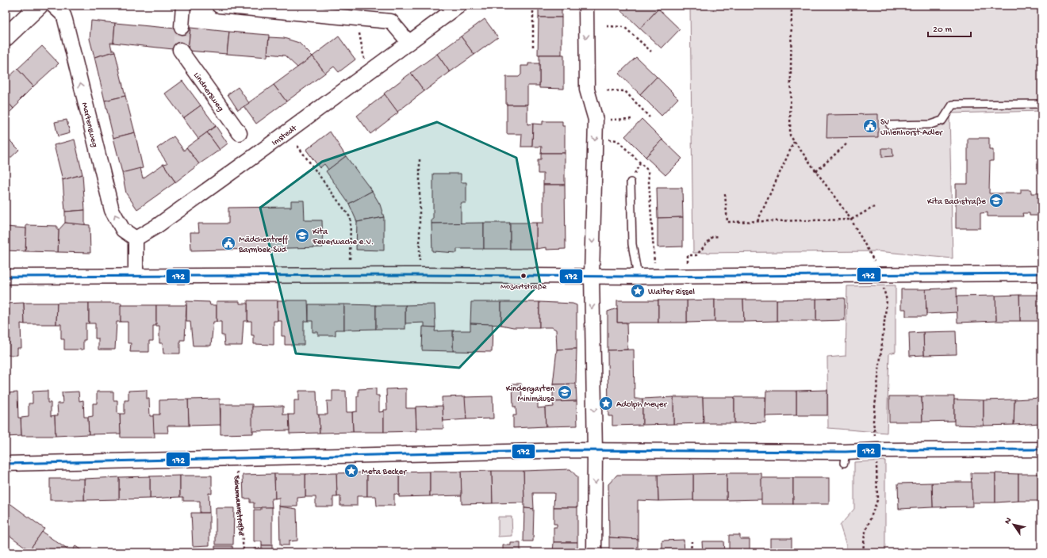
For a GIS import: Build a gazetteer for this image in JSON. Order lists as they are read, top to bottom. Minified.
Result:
{"streets":{"street":["Lindnersweg","Martensweg","Imstedt"],"path":["Schumannstraße"]},"crossings":[["Martensweg","Imstedt"]],"one_way":["Martensweg"],"places":{"public building":["SV Uhlenhorst-Adler","Mädchentreff Barmbek-Süd"],"school or university":["Kita Bachstraße","Kita Feuerwache e.V.","Kindergarten Minimäuse"],"other":["Mozartstraße"],"place":["Walter Rissel","Adolph Meyer","Meta Becker"]},"lines":["transit line 172"],"scale_bar":"20 m","north":"top left"}
